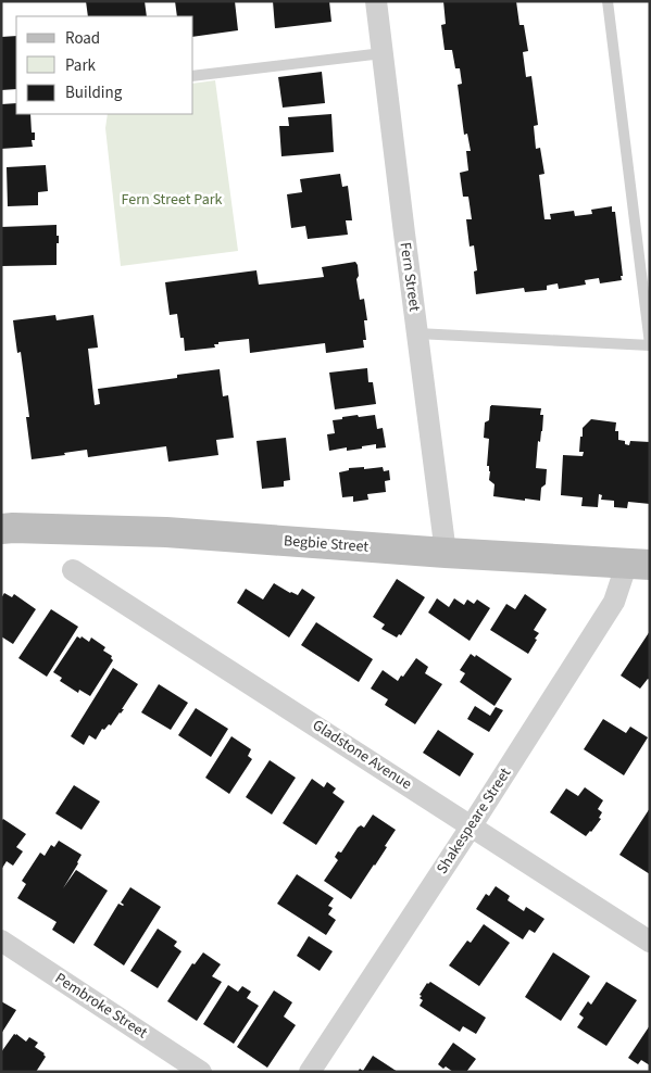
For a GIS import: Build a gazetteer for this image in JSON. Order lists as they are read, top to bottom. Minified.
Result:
{"streets":{"main road":["Begbie Street"],"street":["Fern Street","Gladstone Avenue","Shakespeare Street","Pembroke Street"]},"crossings":[["Fern Street","Begbie Street"],["Begbie Street","Shakespeare Street"],["Gladstone Avenue","Shakespeare Street"]],"parks":["Fern Street Park"],"legend":["Road","Park","Building"]}
